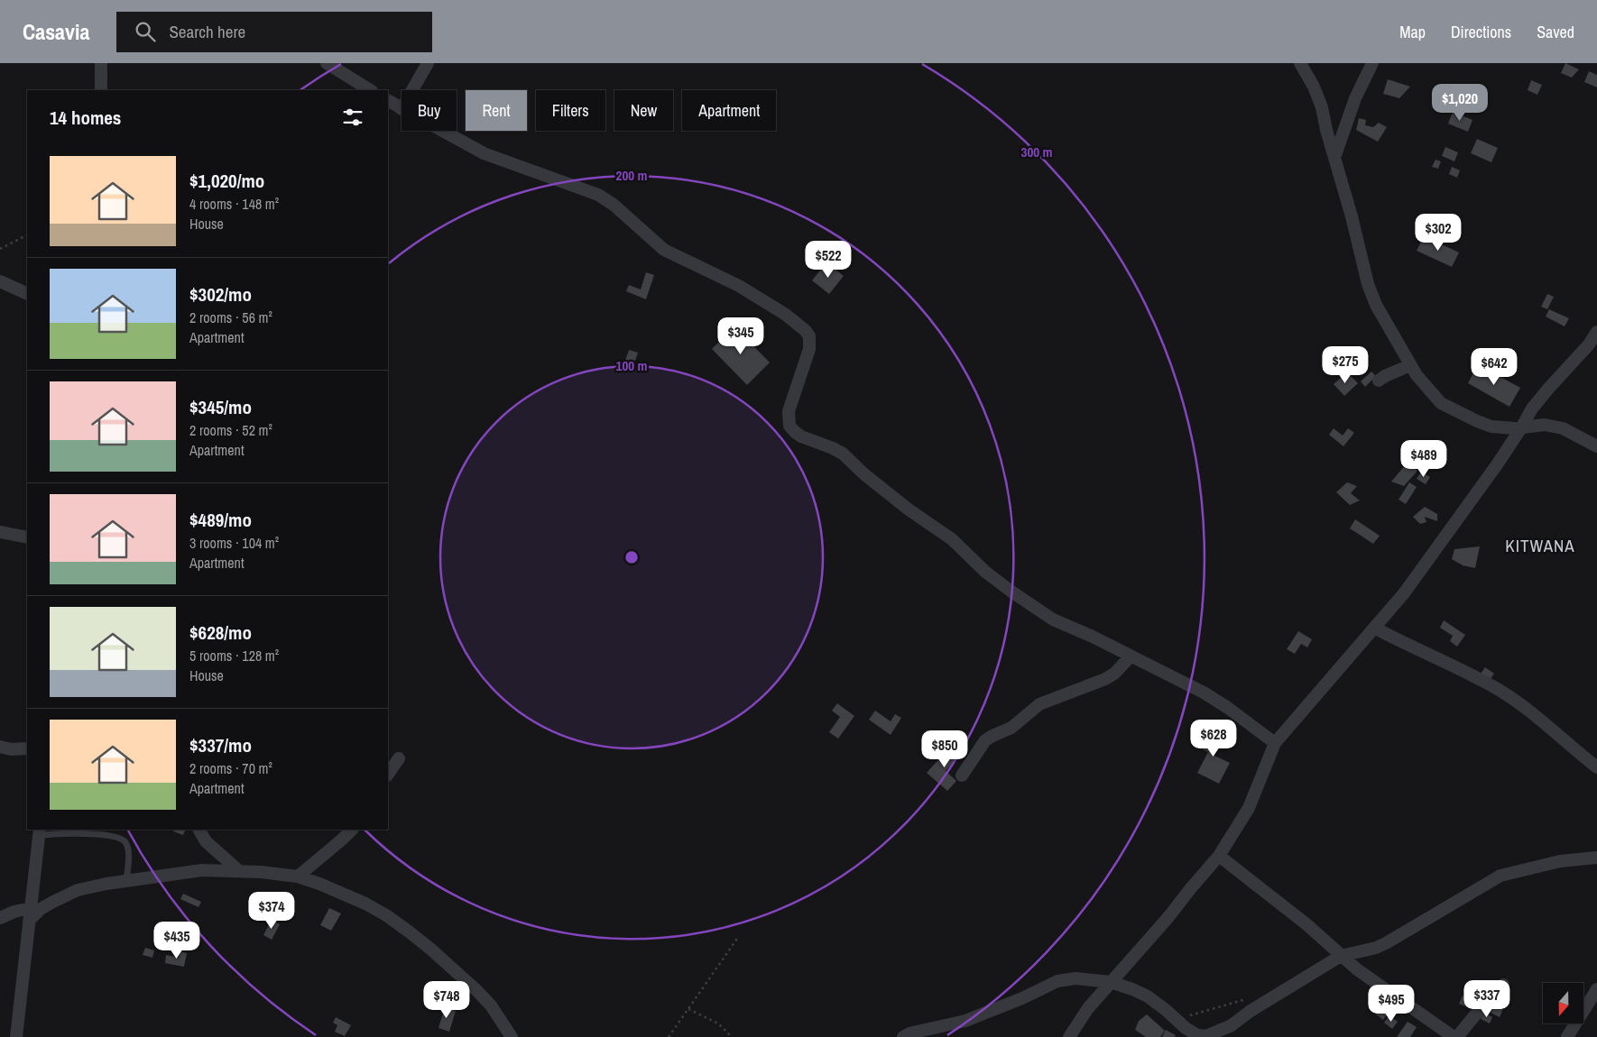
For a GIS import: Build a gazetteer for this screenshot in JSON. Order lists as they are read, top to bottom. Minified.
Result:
{"districts":["KITWANA"],"north":"bottom","page":{"header":"Casavia","search":"Search here","nav":["Map","Directions","Saved"],"price":["$1,020","$302","$522","$345","$275","$642","$489","$628","$850","$374","$435","$337","$748","$495"],"chip":["Buy","Rent","Filters","New","Apartment"],"heading":"14 homes","list":[{"name":"$1,020/mo","note":"4 rooms · 148 m² · House"},{"name":"$302/mo","note":"2 rooms · 56 m² · Apartment"},{"name":"$345/mo","note":"2 rooms · 52 m² · Apartment"},{"name":"$489/mo","note":"3 rooms · 104 m² · Apartment"},{"name":"$628/mo","note":"5 rooms · 128 m² · House"},{"name":"$337/mo","note":"2 rooms · 70 m² · Apartment"}]},"rings":["300 m","200 m","100 m"]}
